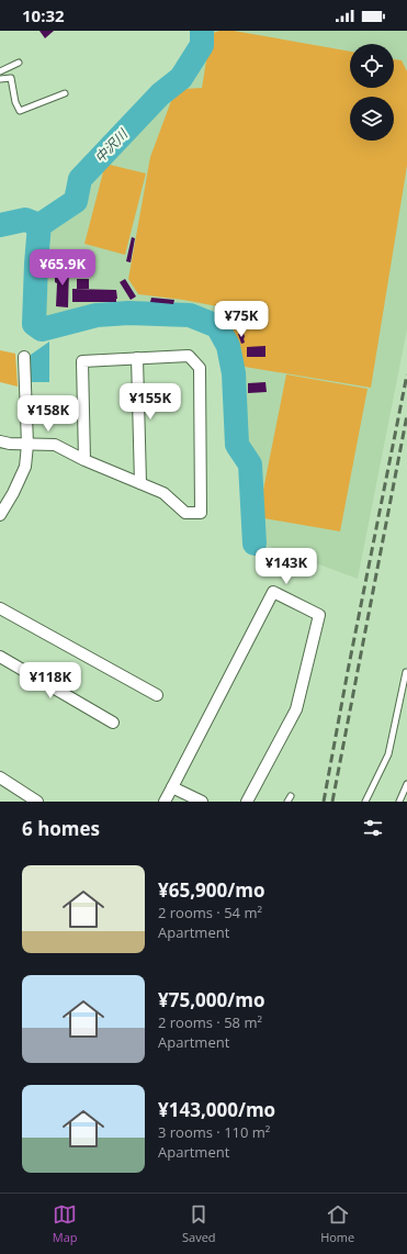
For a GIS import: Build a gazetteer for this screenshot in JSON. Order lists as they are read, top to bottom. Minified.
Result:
{"water":["中沢川"],"page":{"status":"10:32","price":["¥65.9K","¥75K","¥155K","¥158K","¥143K","¥118K"],"heading":"6 homes","list":[{"name":"¥65,900/mo","note":"2 rooms · 54 m² · Apartment"},{"name":"¥75,000/mo","note":"2 rooms · 58 m² · Apartment"},{"name":"¥143,000/mo","note":"3 rooms · 110 m² · Apartment"}],"tabs":["Map","Saved","Home"]}}
